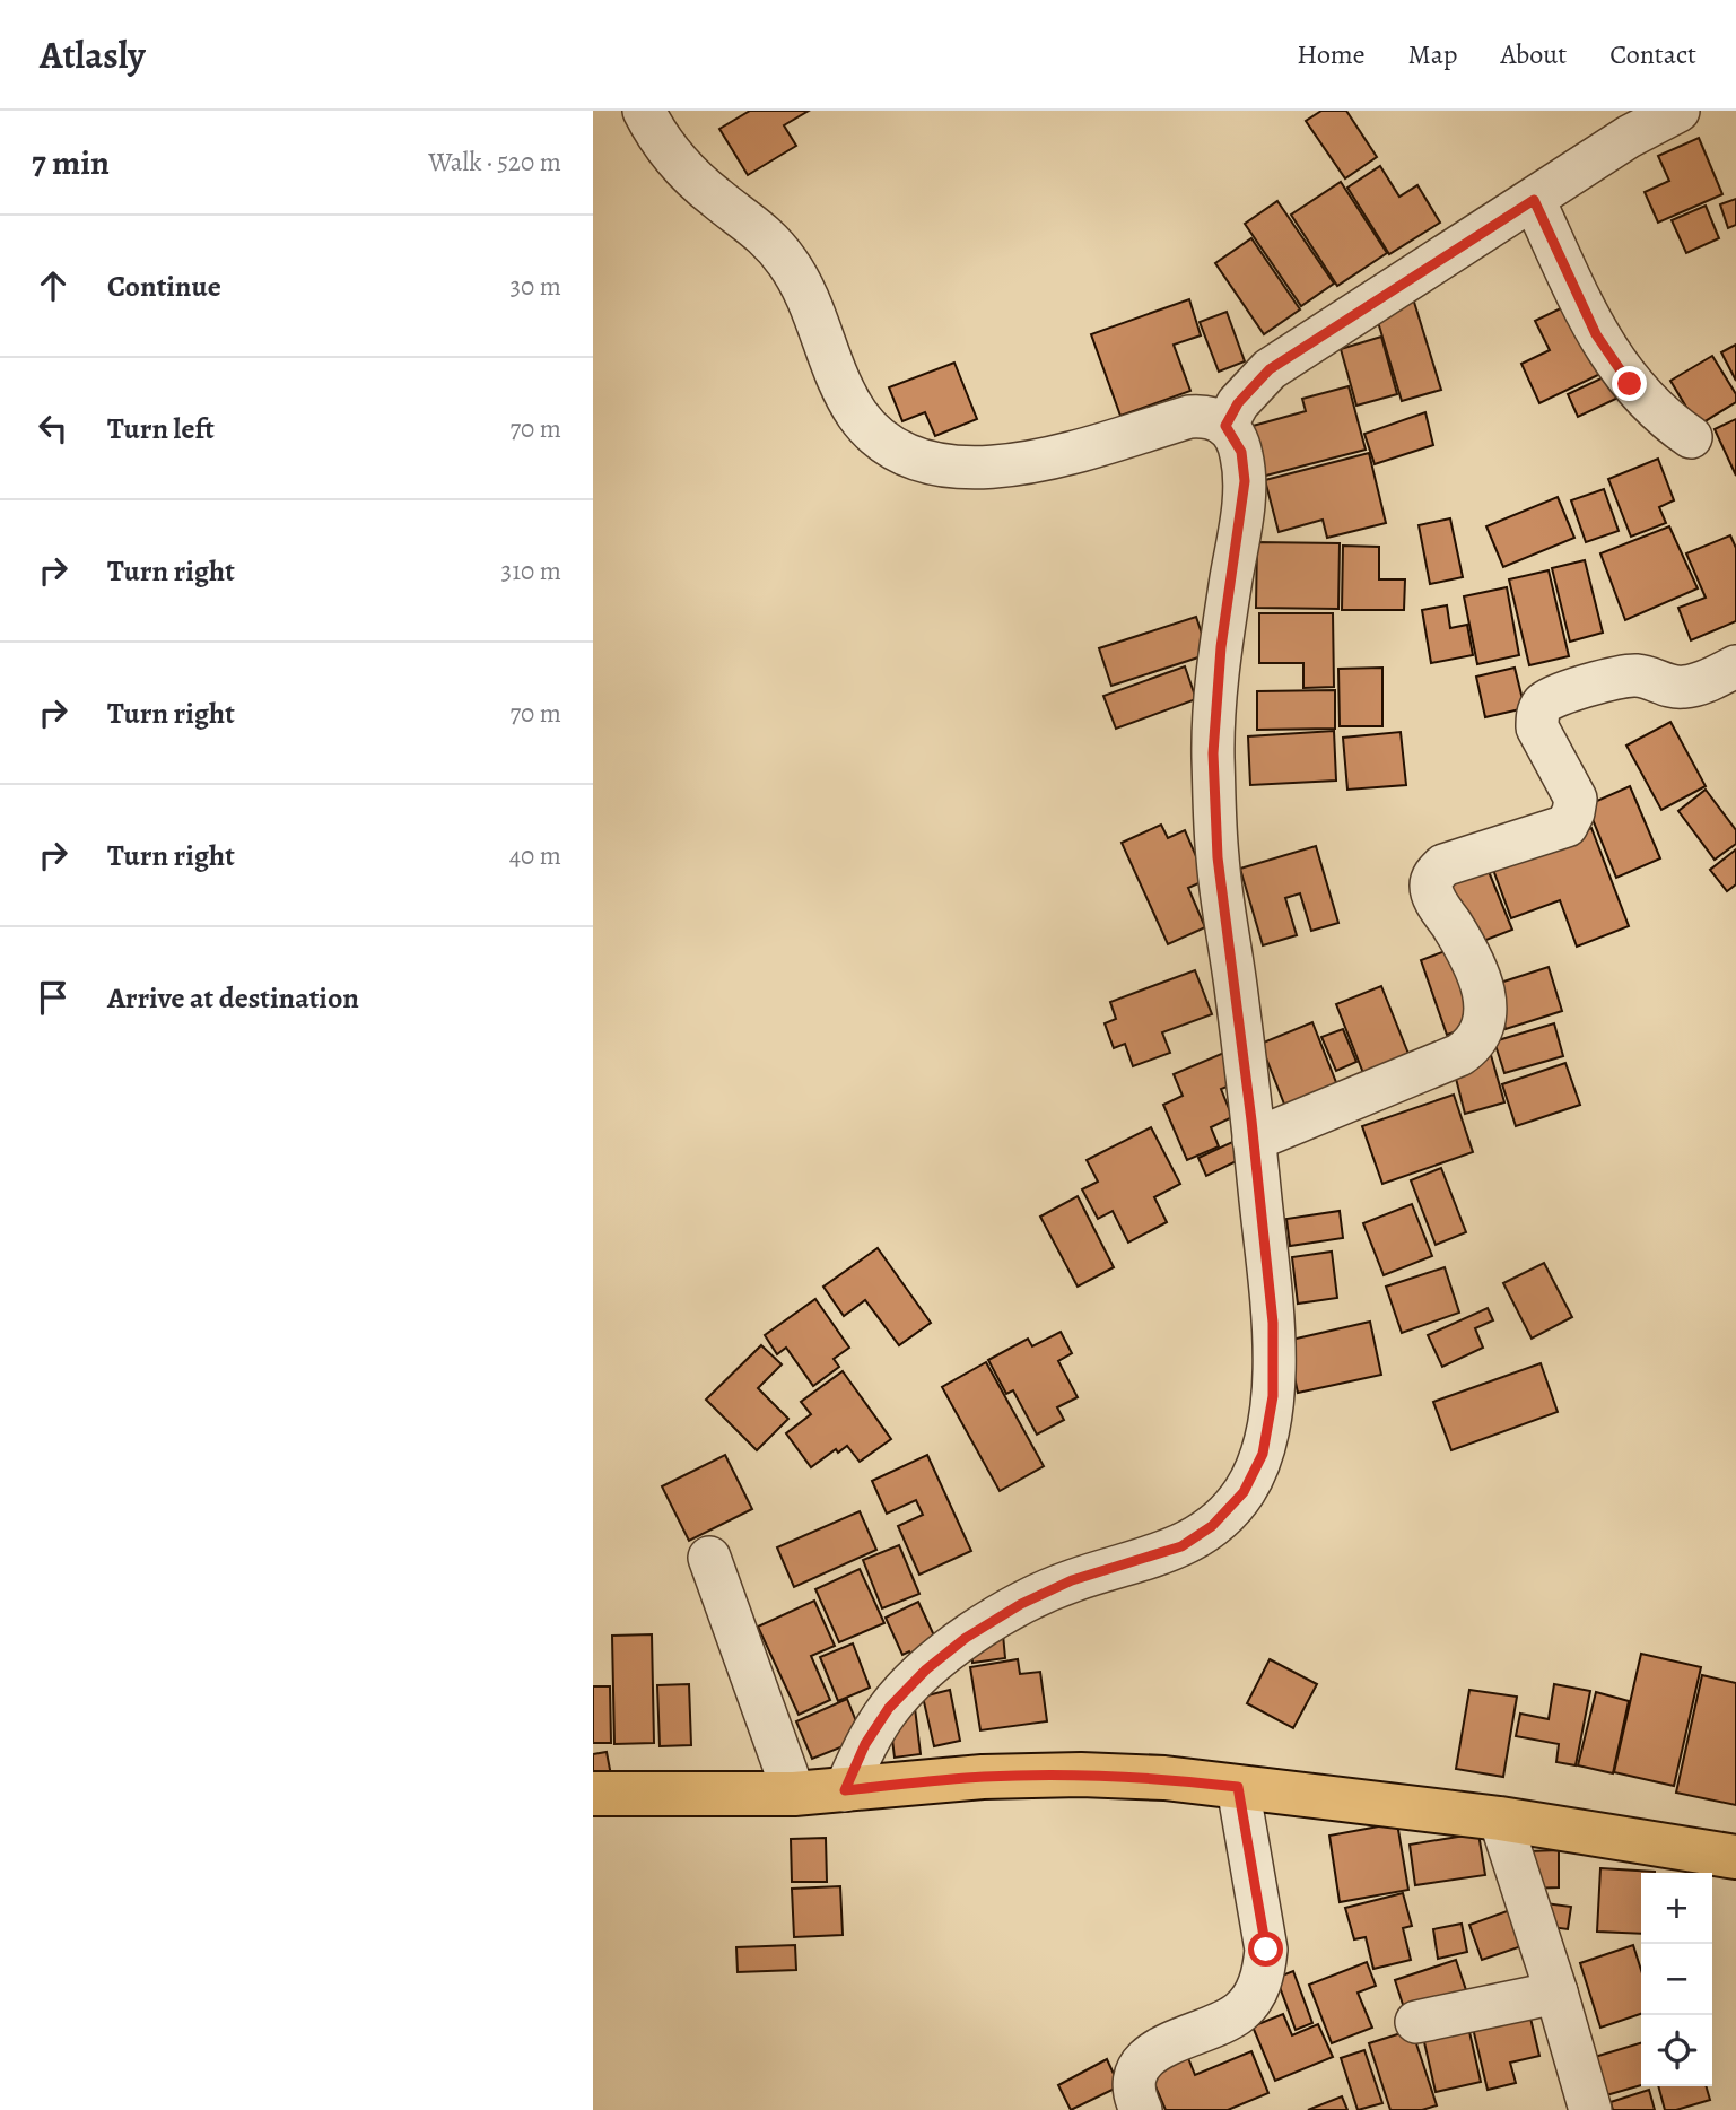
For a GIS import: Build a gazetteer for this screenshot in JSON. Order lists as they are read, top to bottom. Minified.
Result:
{"page":{"header":"Atlasly","nav":["Home","Map","About","Contact"],"heading":["7 min","Walk · 520 m"],"list":[["Continue","30 m"],["Turn left","70 m"],["Turn right","310 m"],["Turn right","70 m"],["Turn right","40 m"],"Arrive at destination"],"map_buttons":["+","−"]}}
